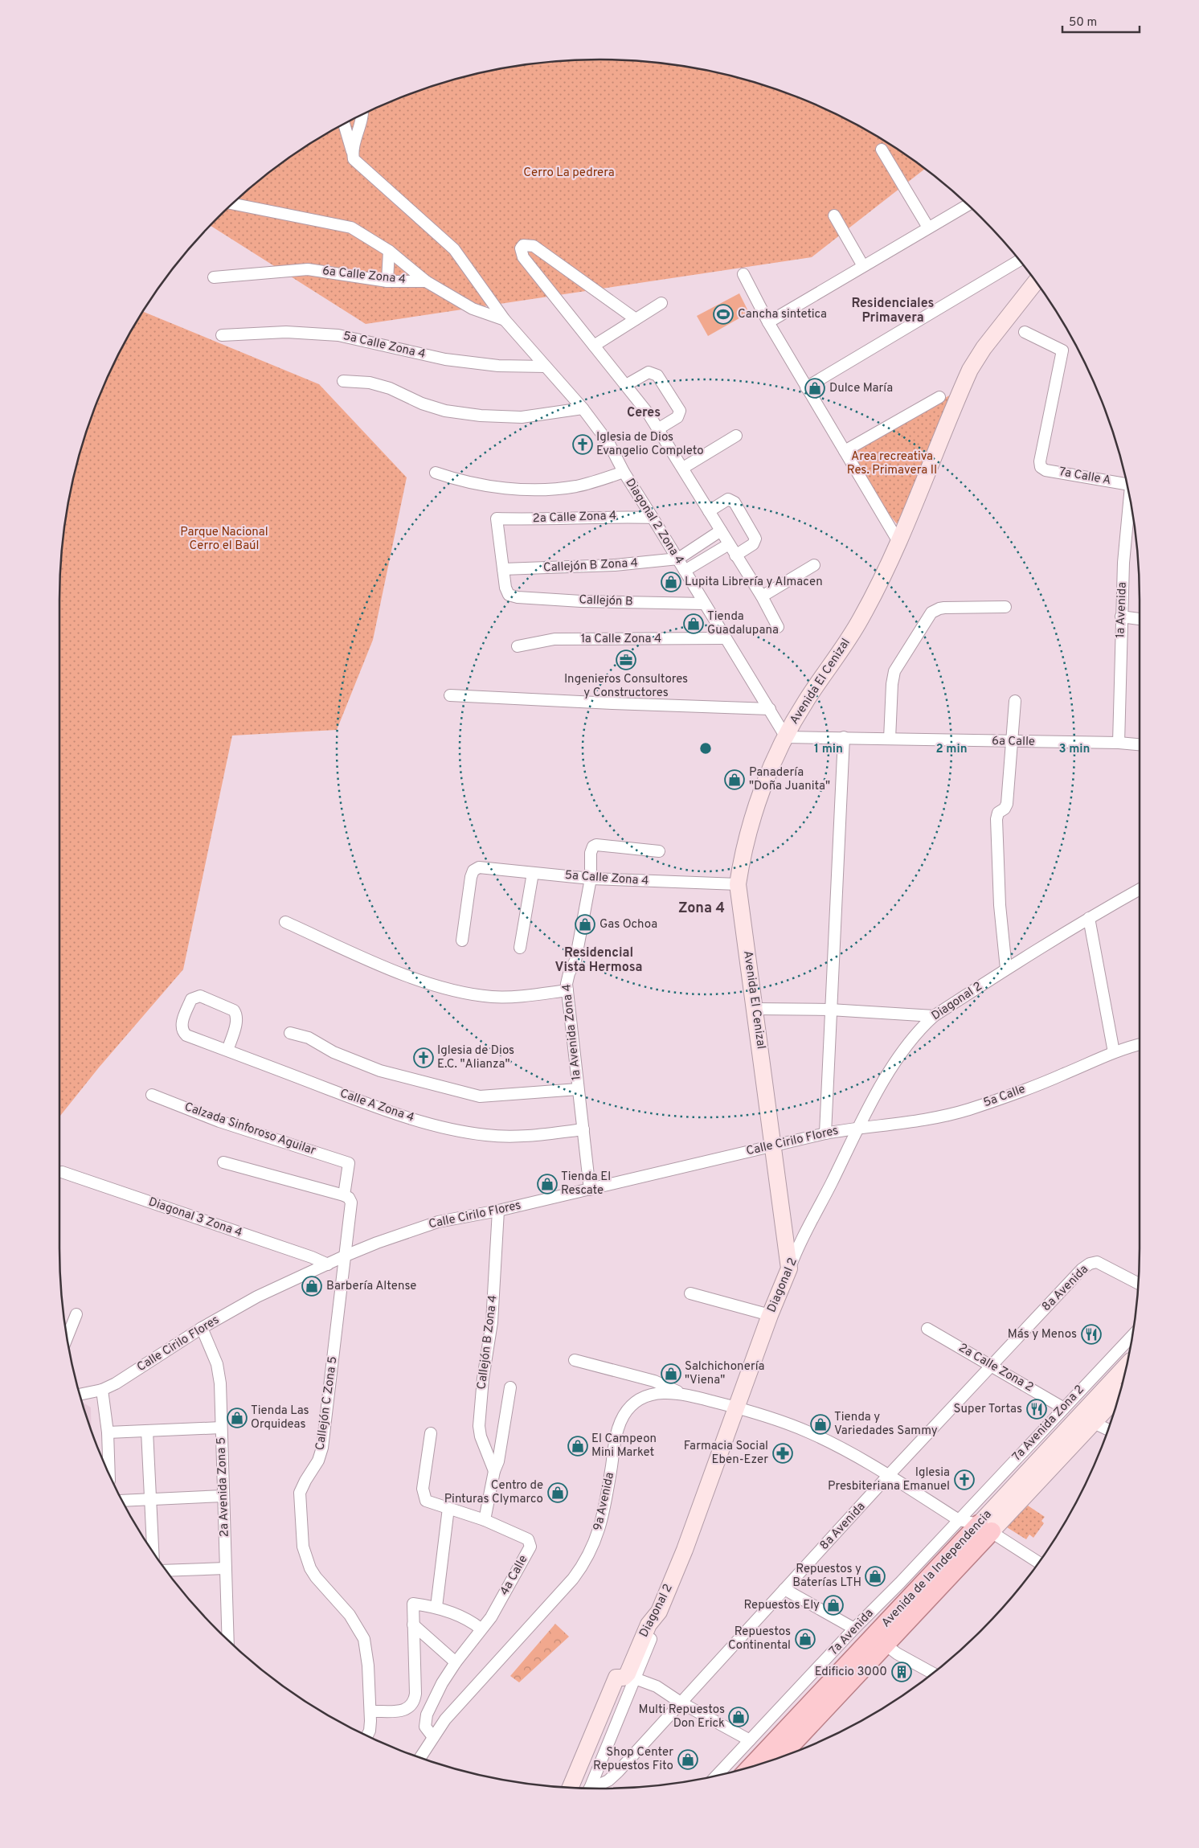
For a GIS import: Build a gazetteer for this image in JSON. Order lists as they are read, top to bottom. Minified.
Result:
{"streets":{"main road":["Avenida de la Independencia"],"street":["6a Calle Zona 4","5a Calle Zona 4","7a Calle A","2a Calle Zona 4","Diagonal 2 Zona 4","Callejón B Zona 4","Callejón B","1a Avenida","1a Calle Zona 4","Avenida El Cenizal","6a Calle","Diagonal 2","1a Avenida Zona 4","5a Calle","Calle A Zona 4","Calzada Sinforoso Aguilar","Calle Cirilo Flores","Diagonal 3 Zona 4","8a Avenida","2a Calle Zona 2","Callejón C Zona 5","7a Avenida Zona 2","2a Avenida Zona 5","9a Avenida","4a Calle","7a Avenida"]},"crossings":[["5a Calle Zona 4","Diagonal 2 Zona 4"],["5a Calle Zona 4","Avenida El Cenizal"],["5a Calle Zona 4","1a Avenida Zona 4"],["2a Calle Zona 4","Diagonal 2 Zona 4"],["2a Calle Zona 4","Callejón B Zona 4"],["2a Calle Zona 4","Callejón B"],["Diagonal 2 Zona 4","Callejón B Zona 4"],["Diagonal 2 Zona 4","Callejón B"],["Diagonal 2 Zona 4","1a Calle Zona 4"],["Diagonal 2 Zona 4","Avenida El Cenizal"],["Diagonal 2 Zona 4","6a Calle"],["Callejón B Zona 4","Callejón B"],["Callejón B Zona 4","Calle Cirilo Flores"],["1a Avenida","6a Calle"],["Avenida El Cenizal","6a Calle"],["Avenida El Cenizal","Diagonal 2"],["Avenida El Cenizal","Calle Cirilo Flores"],["Diagonal 2","5a Calle"],["Diagonal 2","Calle Cirilo Flores"],["Diagonal 2","9a Avenida"],["1a Avenida Zona 4","Calle A Zona 4"],["1a Avenida Zona 4","Calle Cirilo Flores"],["5a Calle","Calle Cirilo Flores"],["Calzada Sinforoso Aguilar","Callejón C Zona 5"],["Calle Cirilo Flores","Diagonal 3 Zona 4"],["Calle Cirilo Flores","Callejón C Zona 5"],["Calle Cirilo Flores","2a Avenida Zona 5"],["8a Avenida","2a Calle Zona 2"],["8a Avenida","9a Avenida"],["2a Calle Zona 2","7a Avenida Zona 2"],["7a Avenida Zona 2","9a Avenida"],["7a Avenida Zona 2","7a Avenida"],["9a Avenida","Avenida de la Independencia"],["9a Avenida","4a Calle"],["9a Avenida","7a Avenida"]],"districts":["Residenciales Primavera","Ceres","Zona 4","Residencial Vista Hermosa"],"parks":["Cerro La pedrera","Area recreativa Res. Primavera II","Parque Nacional Cerro el Baúl"],"places":{"sports":["Cancha sintetica"],"shop":["Dulce María","Lupita Librería y Almacen","Tienda Guadalupana","Panadería \"Doña Juanita\"","Gas Ochoa","Tienda El Rescate","Barbería Altense","Salchichonería \"Viena\"","Tienda Las Orquideas","Tienda y Variedades Sammy","El Campeon Mini Market","Centro de Pinturas Clymarco","Repuestos y Baterías LTH","Repuestos Ely","Repuestos Continental","Multi Repuestos Don Erick","Shop Center Repuestos Fito"],"church":["Iglesia de Dios Evangelio Completo","Iglesia de Dios E.C. \"Alianza\"","Iglesia Presbiteriana Emanuel"],"office":["Ingenieros Consultores y Constructores"],"restaurant":["Más y Menos","Super Tortas"],"pharmacy":["Farmacia Social Eben-Ezer"],"building":["Edificio 3000"]},"scale_bar":"50 m","rings":["1 min","2 min","3 min"]}
